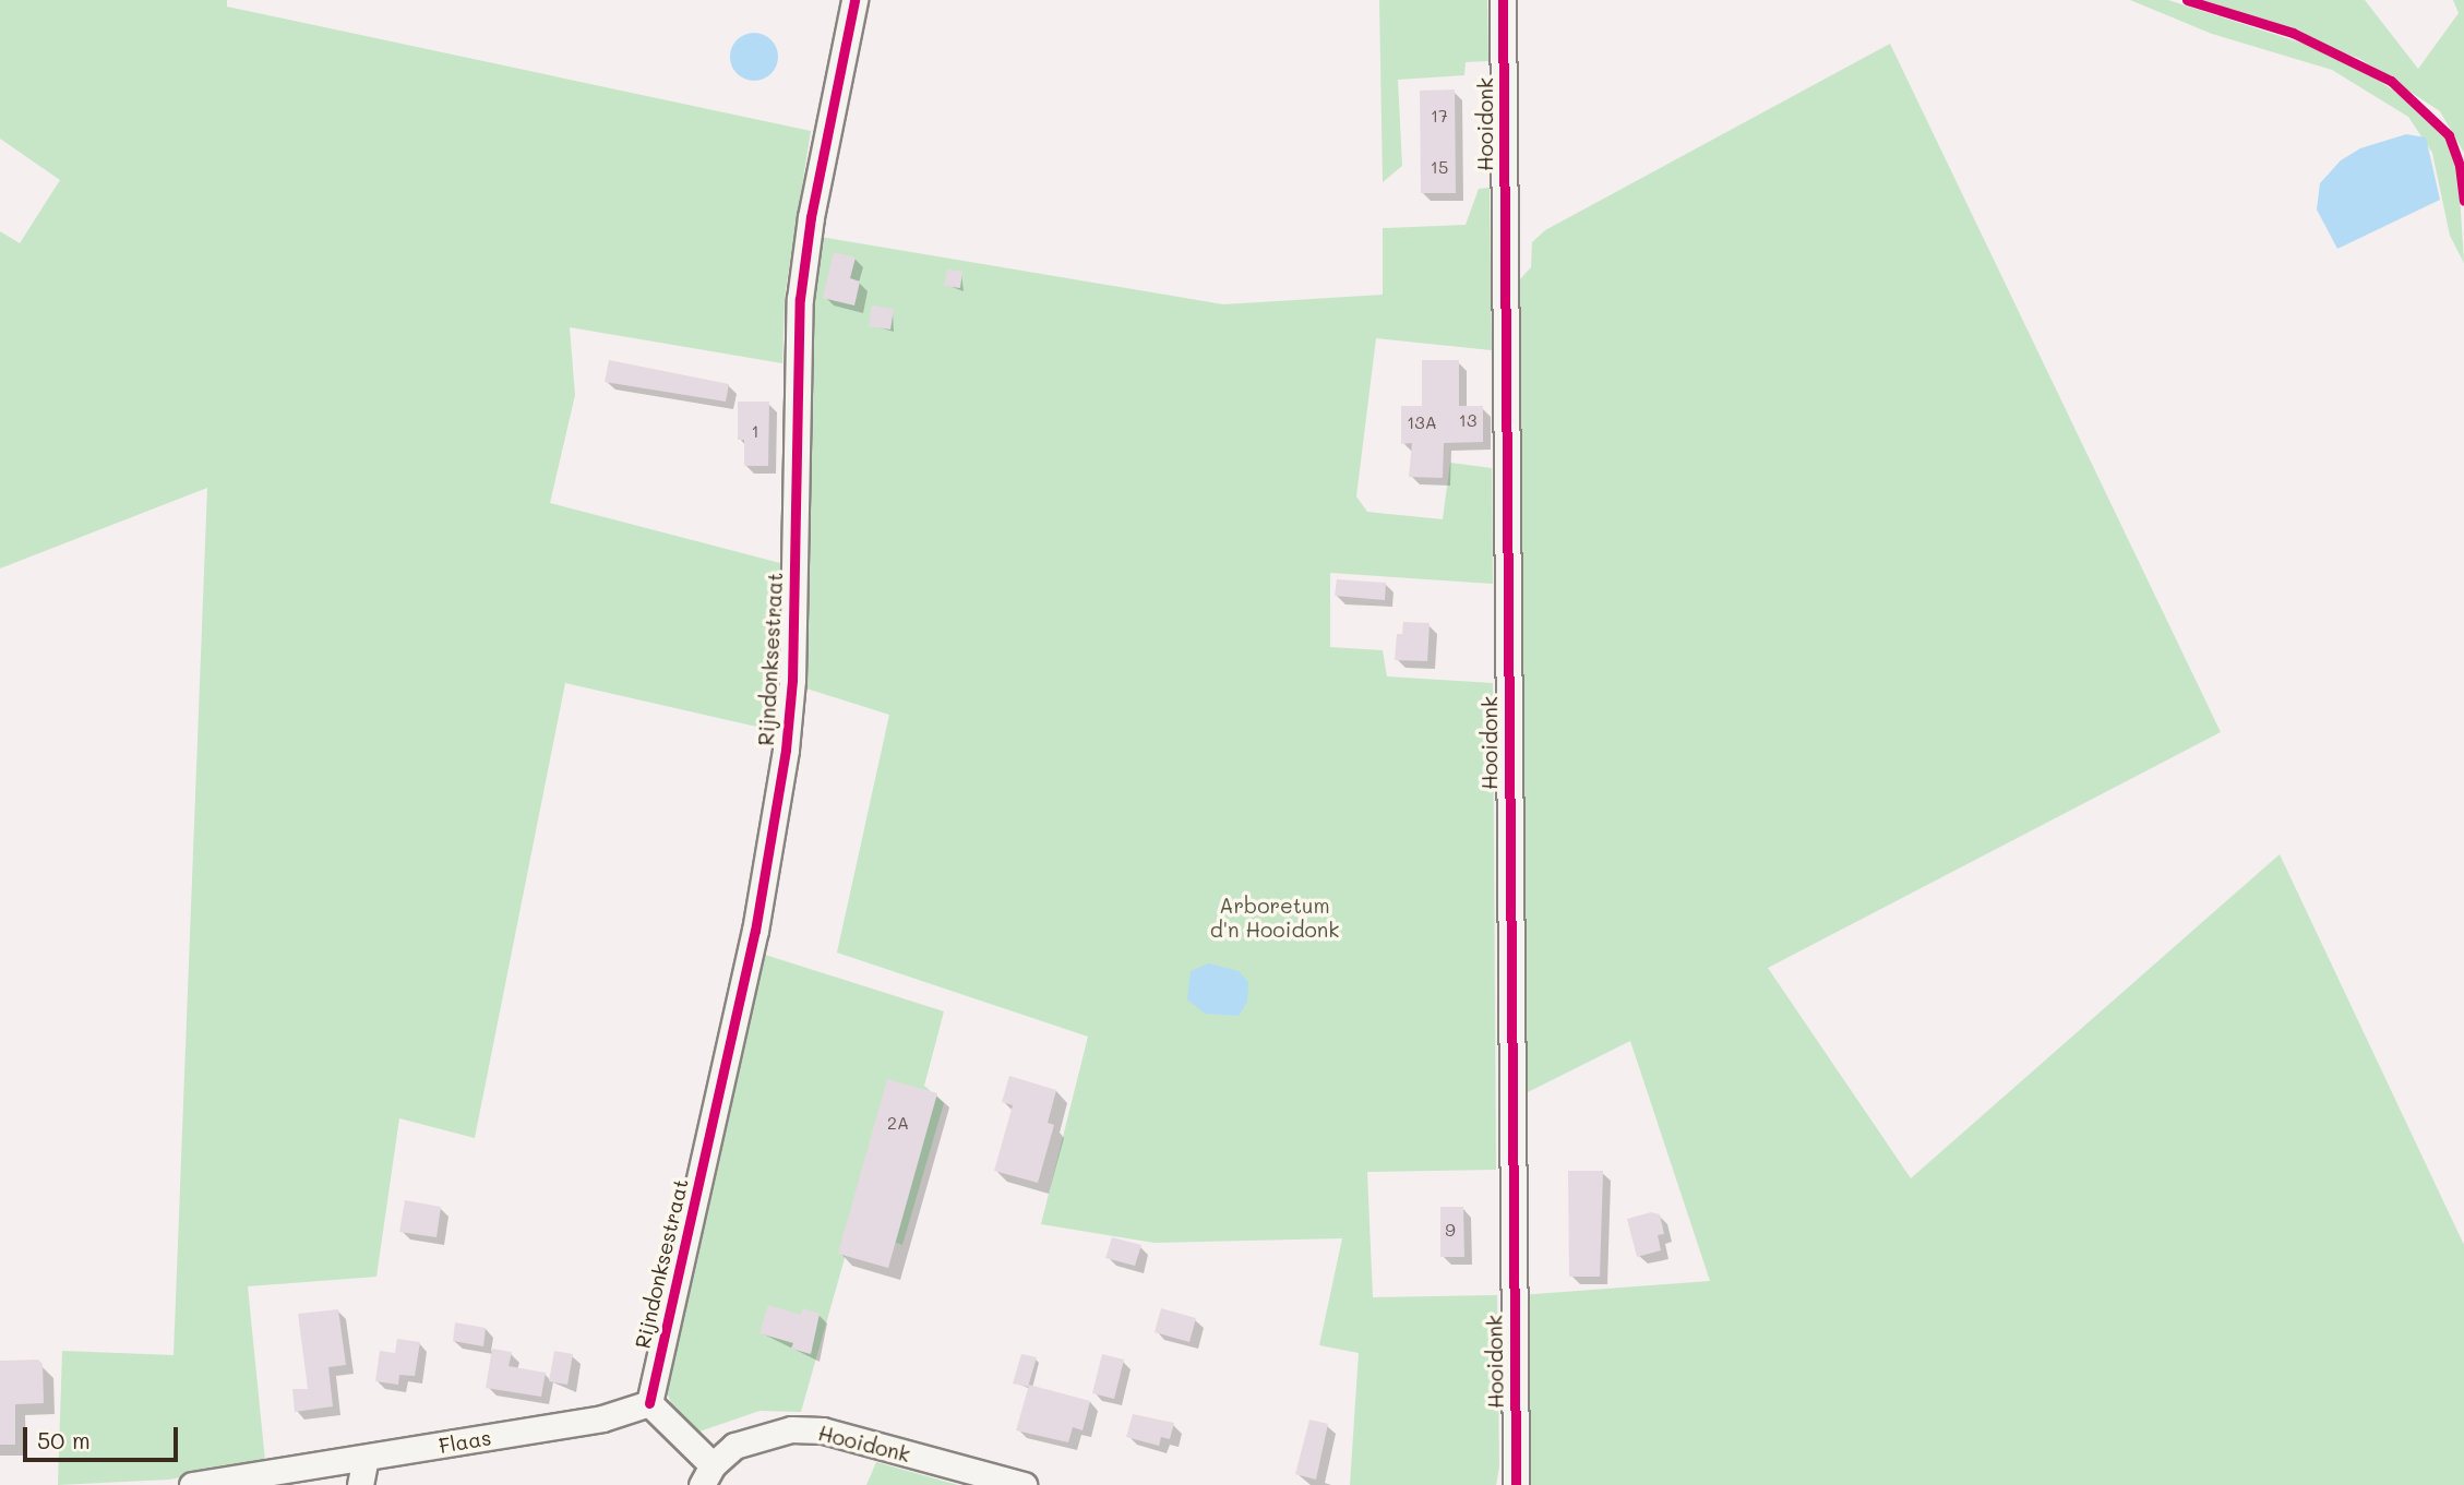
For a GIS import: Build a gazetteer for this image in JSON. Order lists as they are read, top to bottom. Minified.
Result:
{"streets":{"street":["Hooidonk","Rijndonksestraat","Flaas"]},"crossings":[["Rijndonksestraat","Flaas"]],"parks":["Arboretum d'n Hooidonk"],"house_numbers":["17","15","13","13A","1","2A","9"],"scale_bar":"50 m"}
